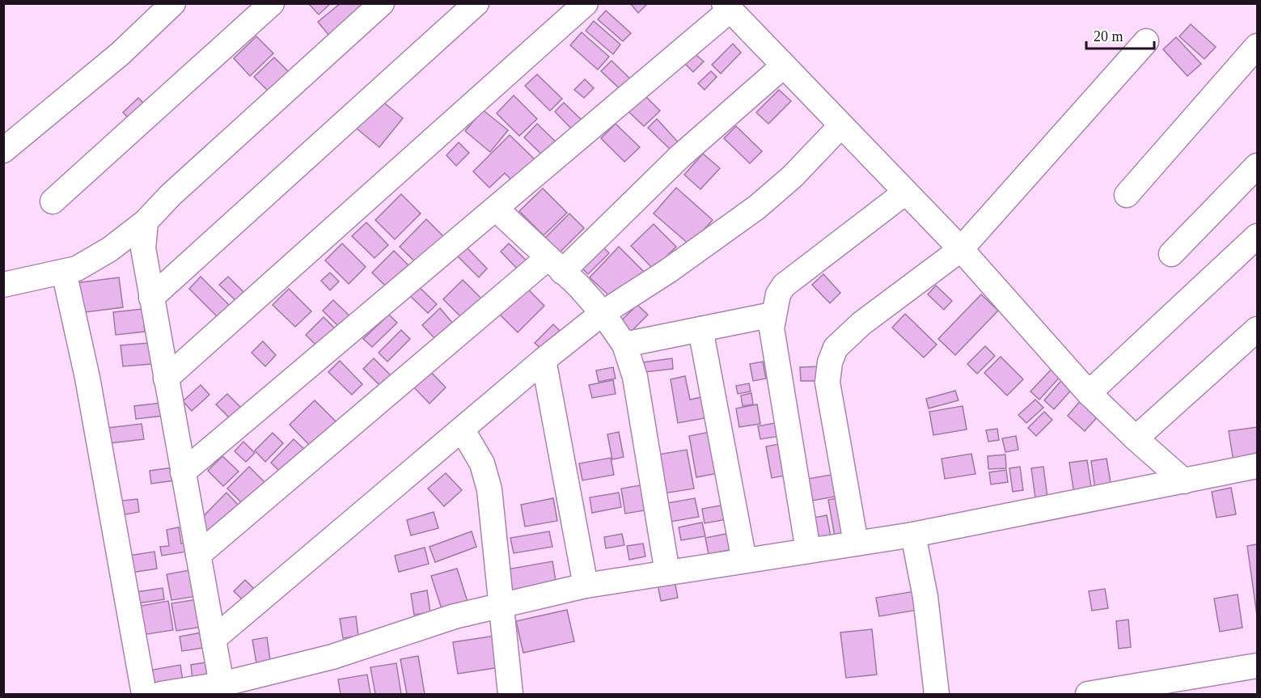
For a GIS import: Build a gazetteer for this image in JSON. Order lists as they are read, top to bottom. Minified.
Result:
{"scale_bar":"20 m"}
